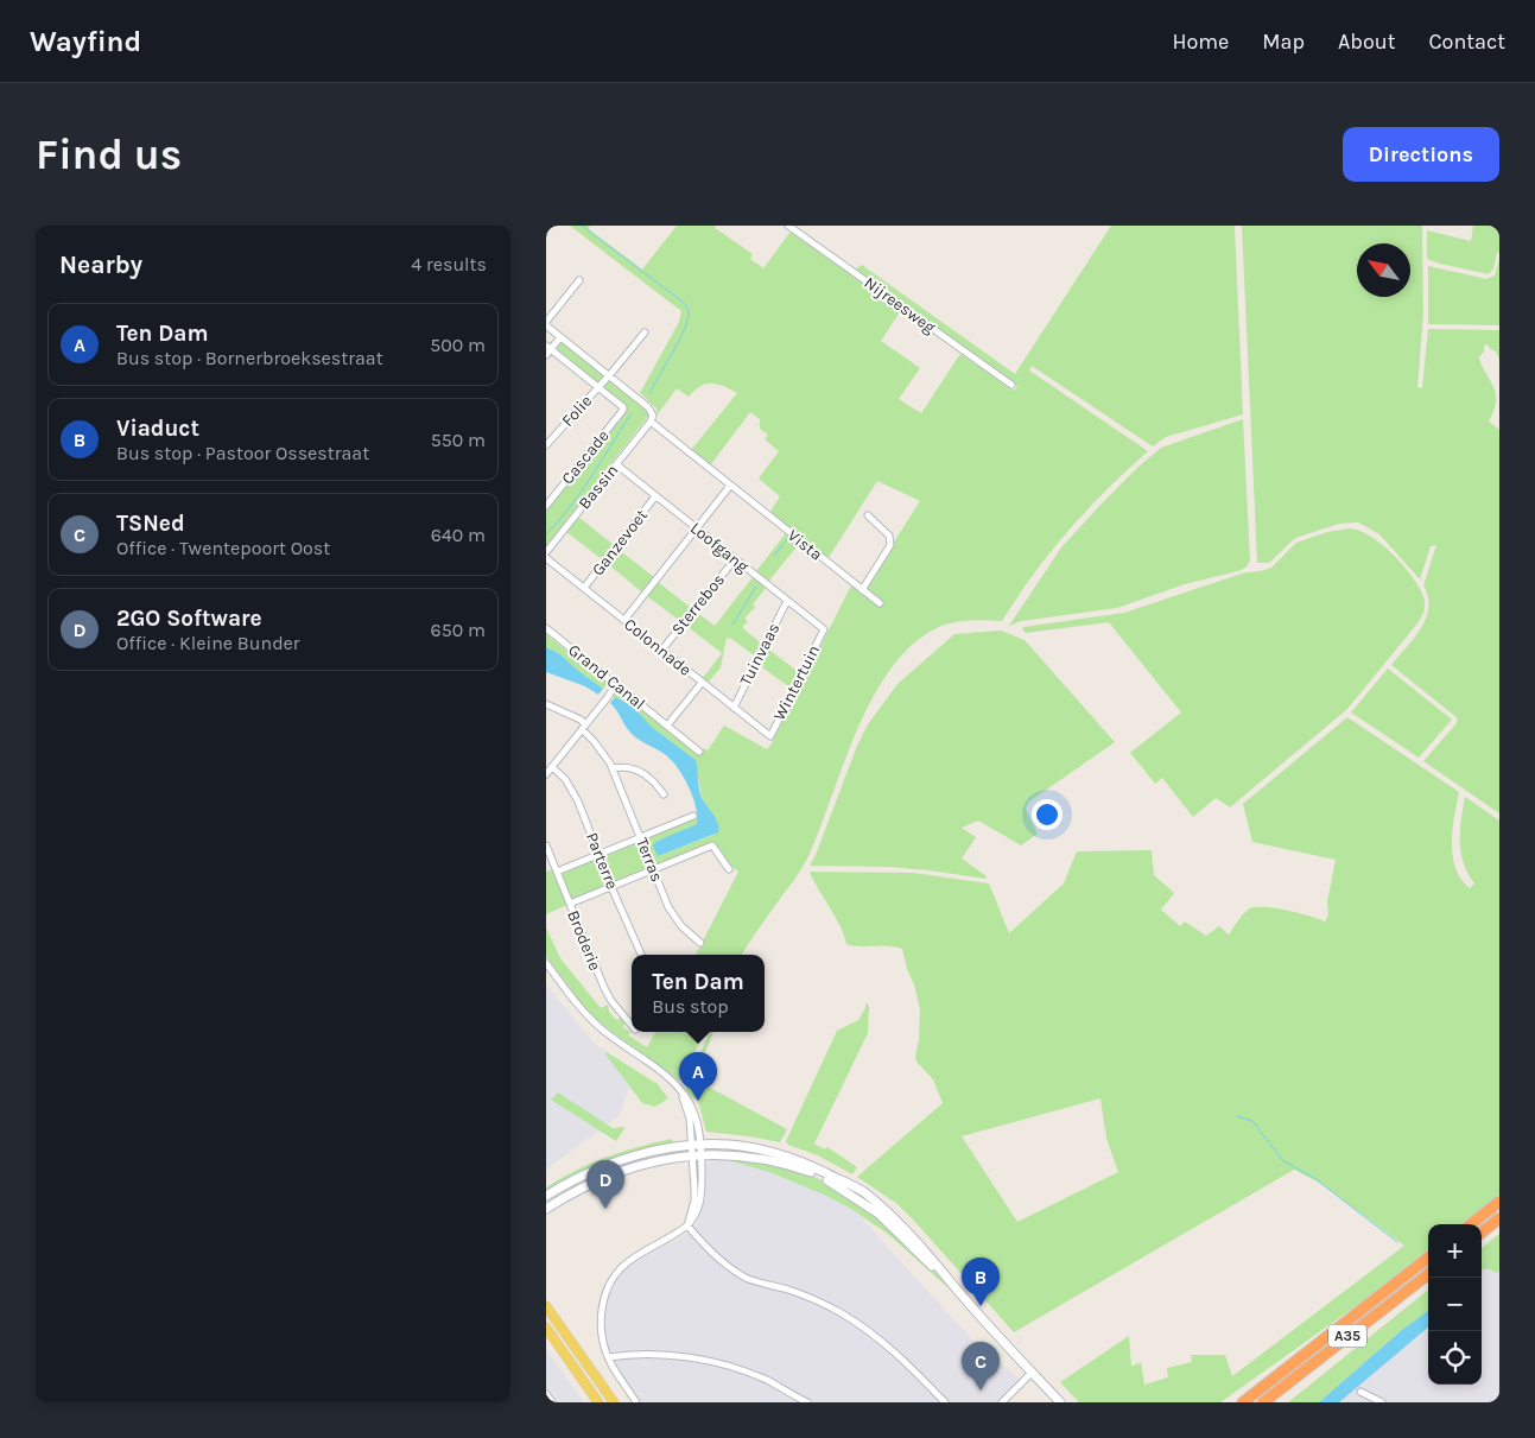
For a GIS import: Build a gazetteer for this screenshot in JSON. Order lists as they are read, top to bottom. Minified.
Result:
{"streets":{"highway":["A35"],"street":["Nijreesweg","Folie","Cascade","Bassin","Ganzevoet","Vista","Loofgang","Sterrebos","Colonnade","Tuinvaas","Grand Canal","Wintertuin","Terras","Parterre","Broderie"]},"crossings":[["Folie","Cascade"],["Bassin","Vista"],["Bassin","Loofgang"],["Ganzevoet","Loofgang"],["Ganzevoet","Colonnade"],["Loofgang","Sterrebos"],["Loofgang","Tuinvaas"],["Loofgang","Wintertuin"],["Sterrebos","Colonnade"],["Colonnade","Tuinvaas"],["Colonnade","Wintertuin"]],"north":"top left","page":{"header":"Wayfind","nav":["Home","Map","About","Contact"],"buttons":"Directions","title":"Find us","heading":["Nearby","4 results"],"list":[{"mark":"A","name":"Ten Dam","note":"Bus stop · Bornerbroeksestraat","value":"500 m"},{"mark":"B","name":"Viaduct","note":"Bus stop · Pastoor Ossestraat","value":"550 m"},{"mark":"C","name":"TSNed","note":"Office · Twentepoort Oost","value":"640 m"},{"mark":"D","name":"2GO Software","note":"Office · Kleine Bunder","value":"650 m"}],"popup":["Ten Dam","Bus stop"],"pins":["A","D","B","C"],"map_buttons":["+","−"]}}
